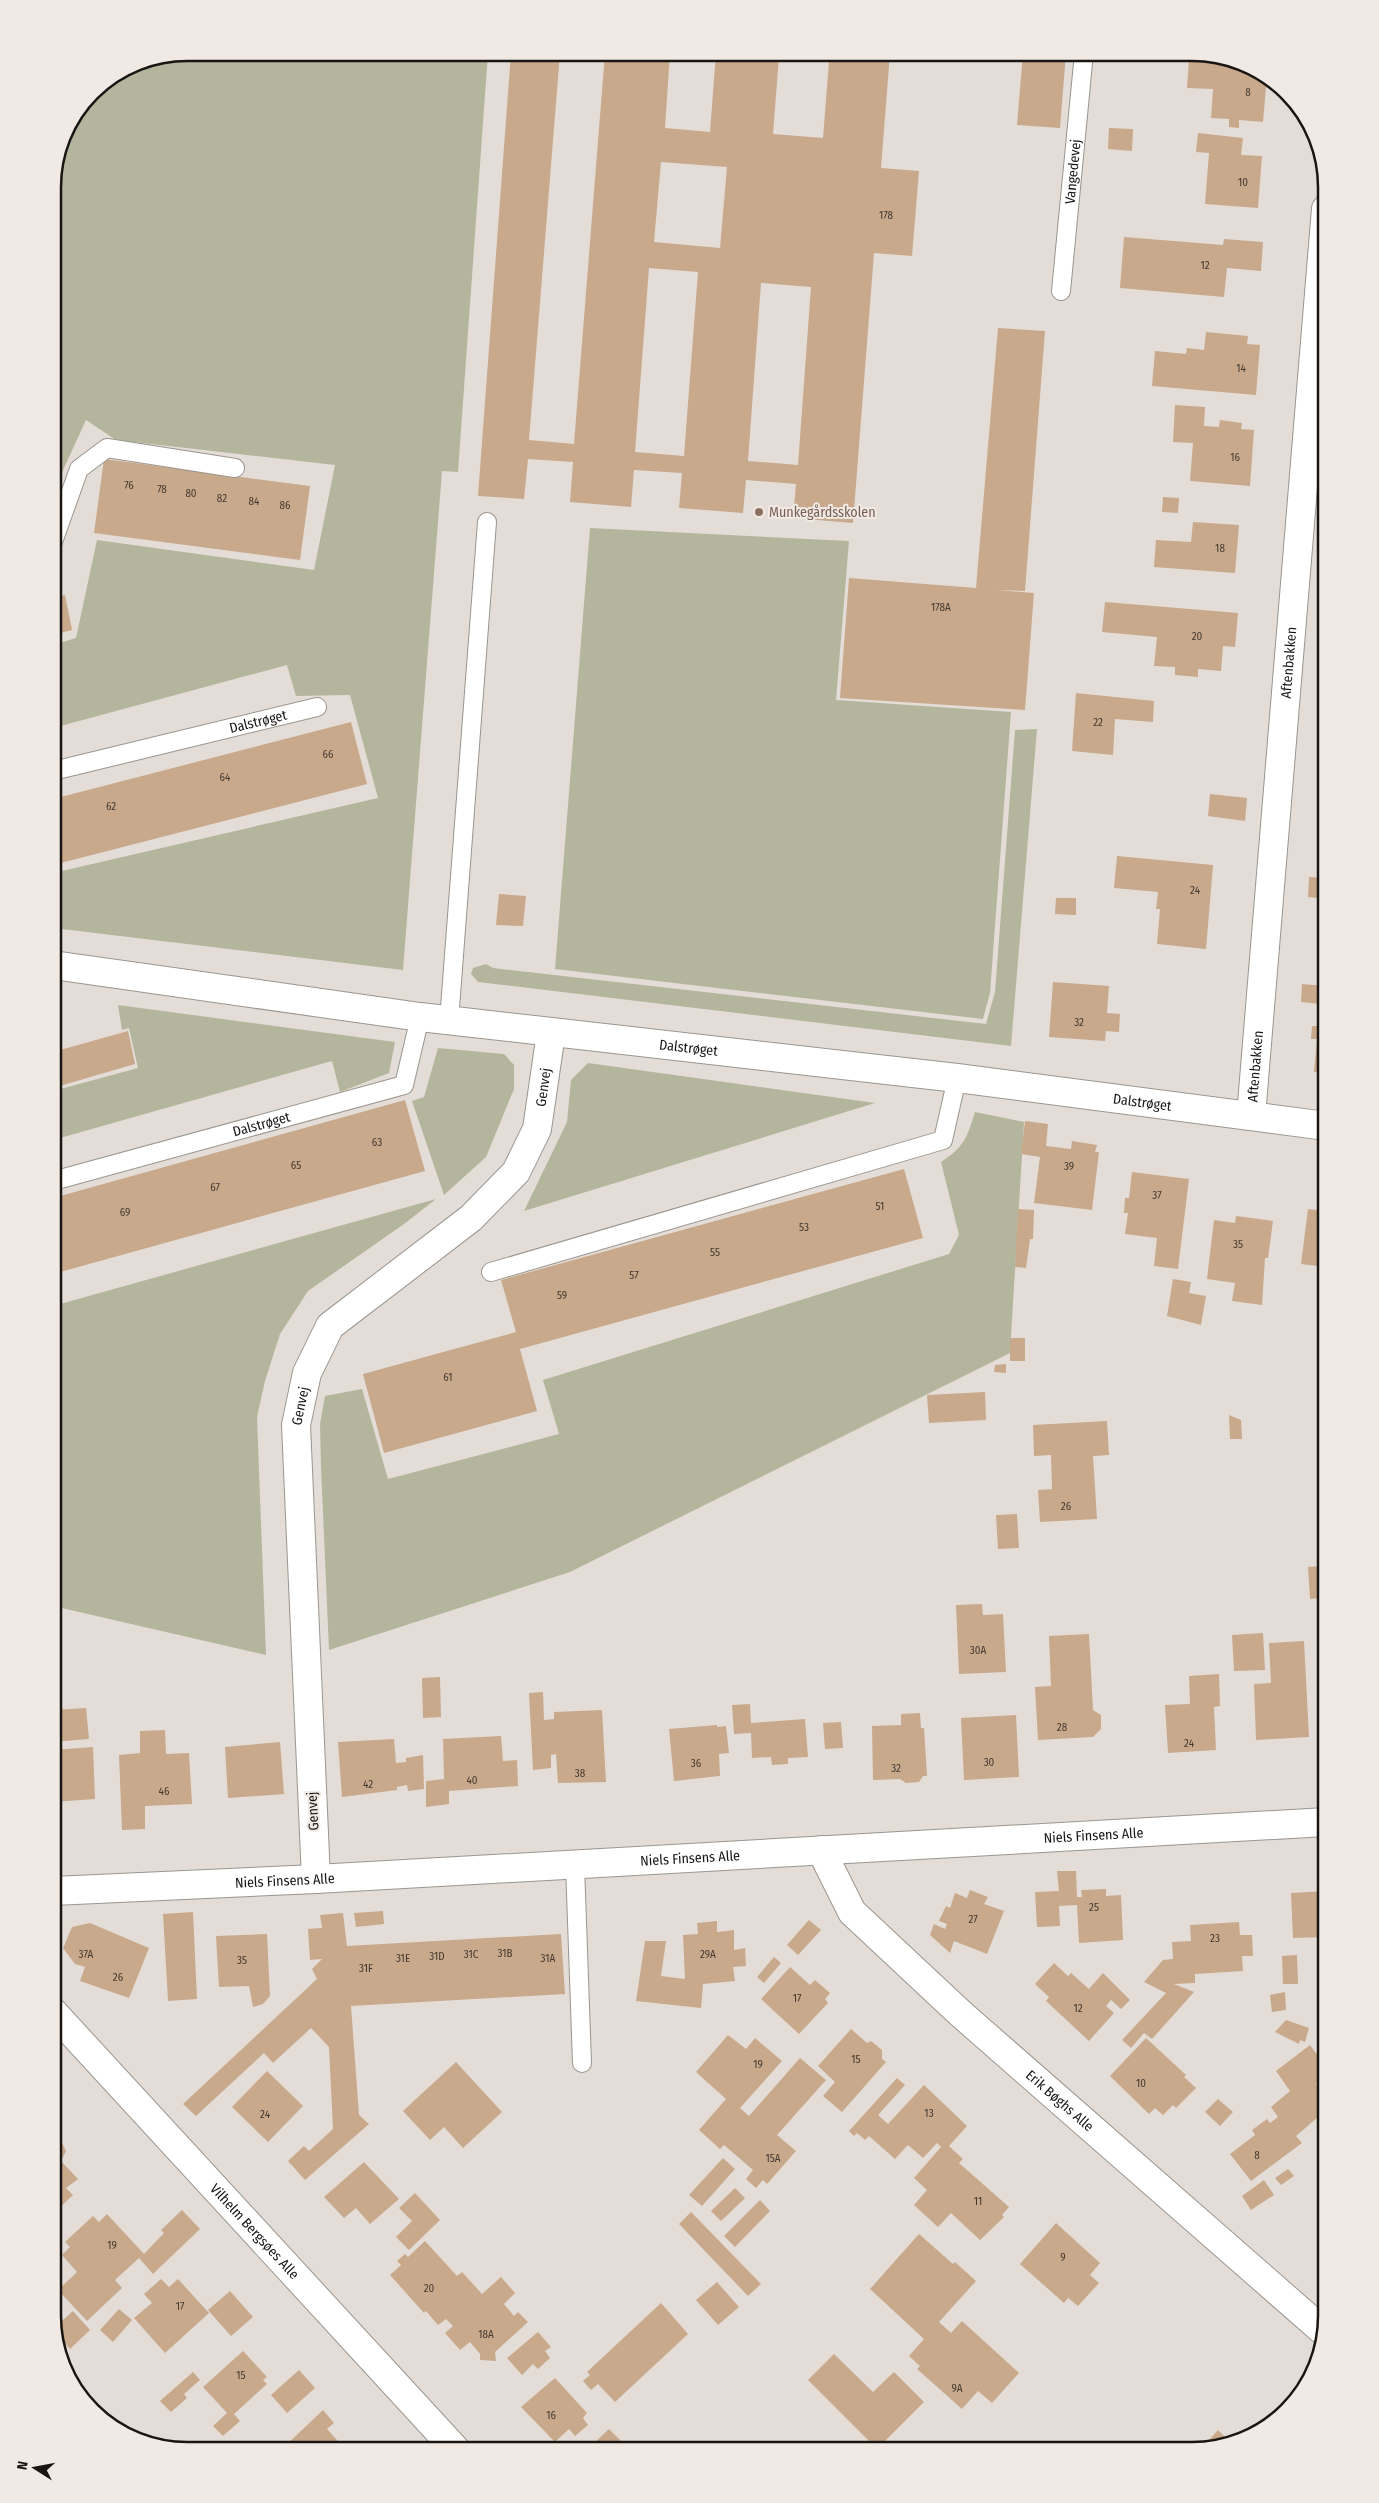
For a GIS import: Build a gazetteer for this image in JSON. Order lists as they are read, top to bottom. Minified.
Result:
{"streets":{"street":["Aftenbakken","Dalstrøget","Genvej","Niels Finsens Alle","Erik Bøghs Alle","Vilhelm Bergsøes Alle"],"lane":["Vangedevej"]},"crossings":[["Aftenbakken","Dalstrøget"],["Dalstrøget","Genvej"],["Genvej","Niels Finsens Alle"],["Niels Finsens Alle","Erik Bøghs Alle"]],"places":["Munkegårdsskolen"],"house_numbers":["8","10","178","12","14","16","76","78","80","82","84","86","18","178A","20","22","66","64","62","24","32","63","65","39","67","37","51","69","53","35","55","57","59","61","26","30A","28","24","30","36","32","38","40","42","46","25","27","23","31B","37A","31C","29A","31D","31E","31A","35","31F","26","17","12","15","19","10","13","24","8","15A","11","19","9","20","17","18A","15","9A","16"],"north":"left"}
